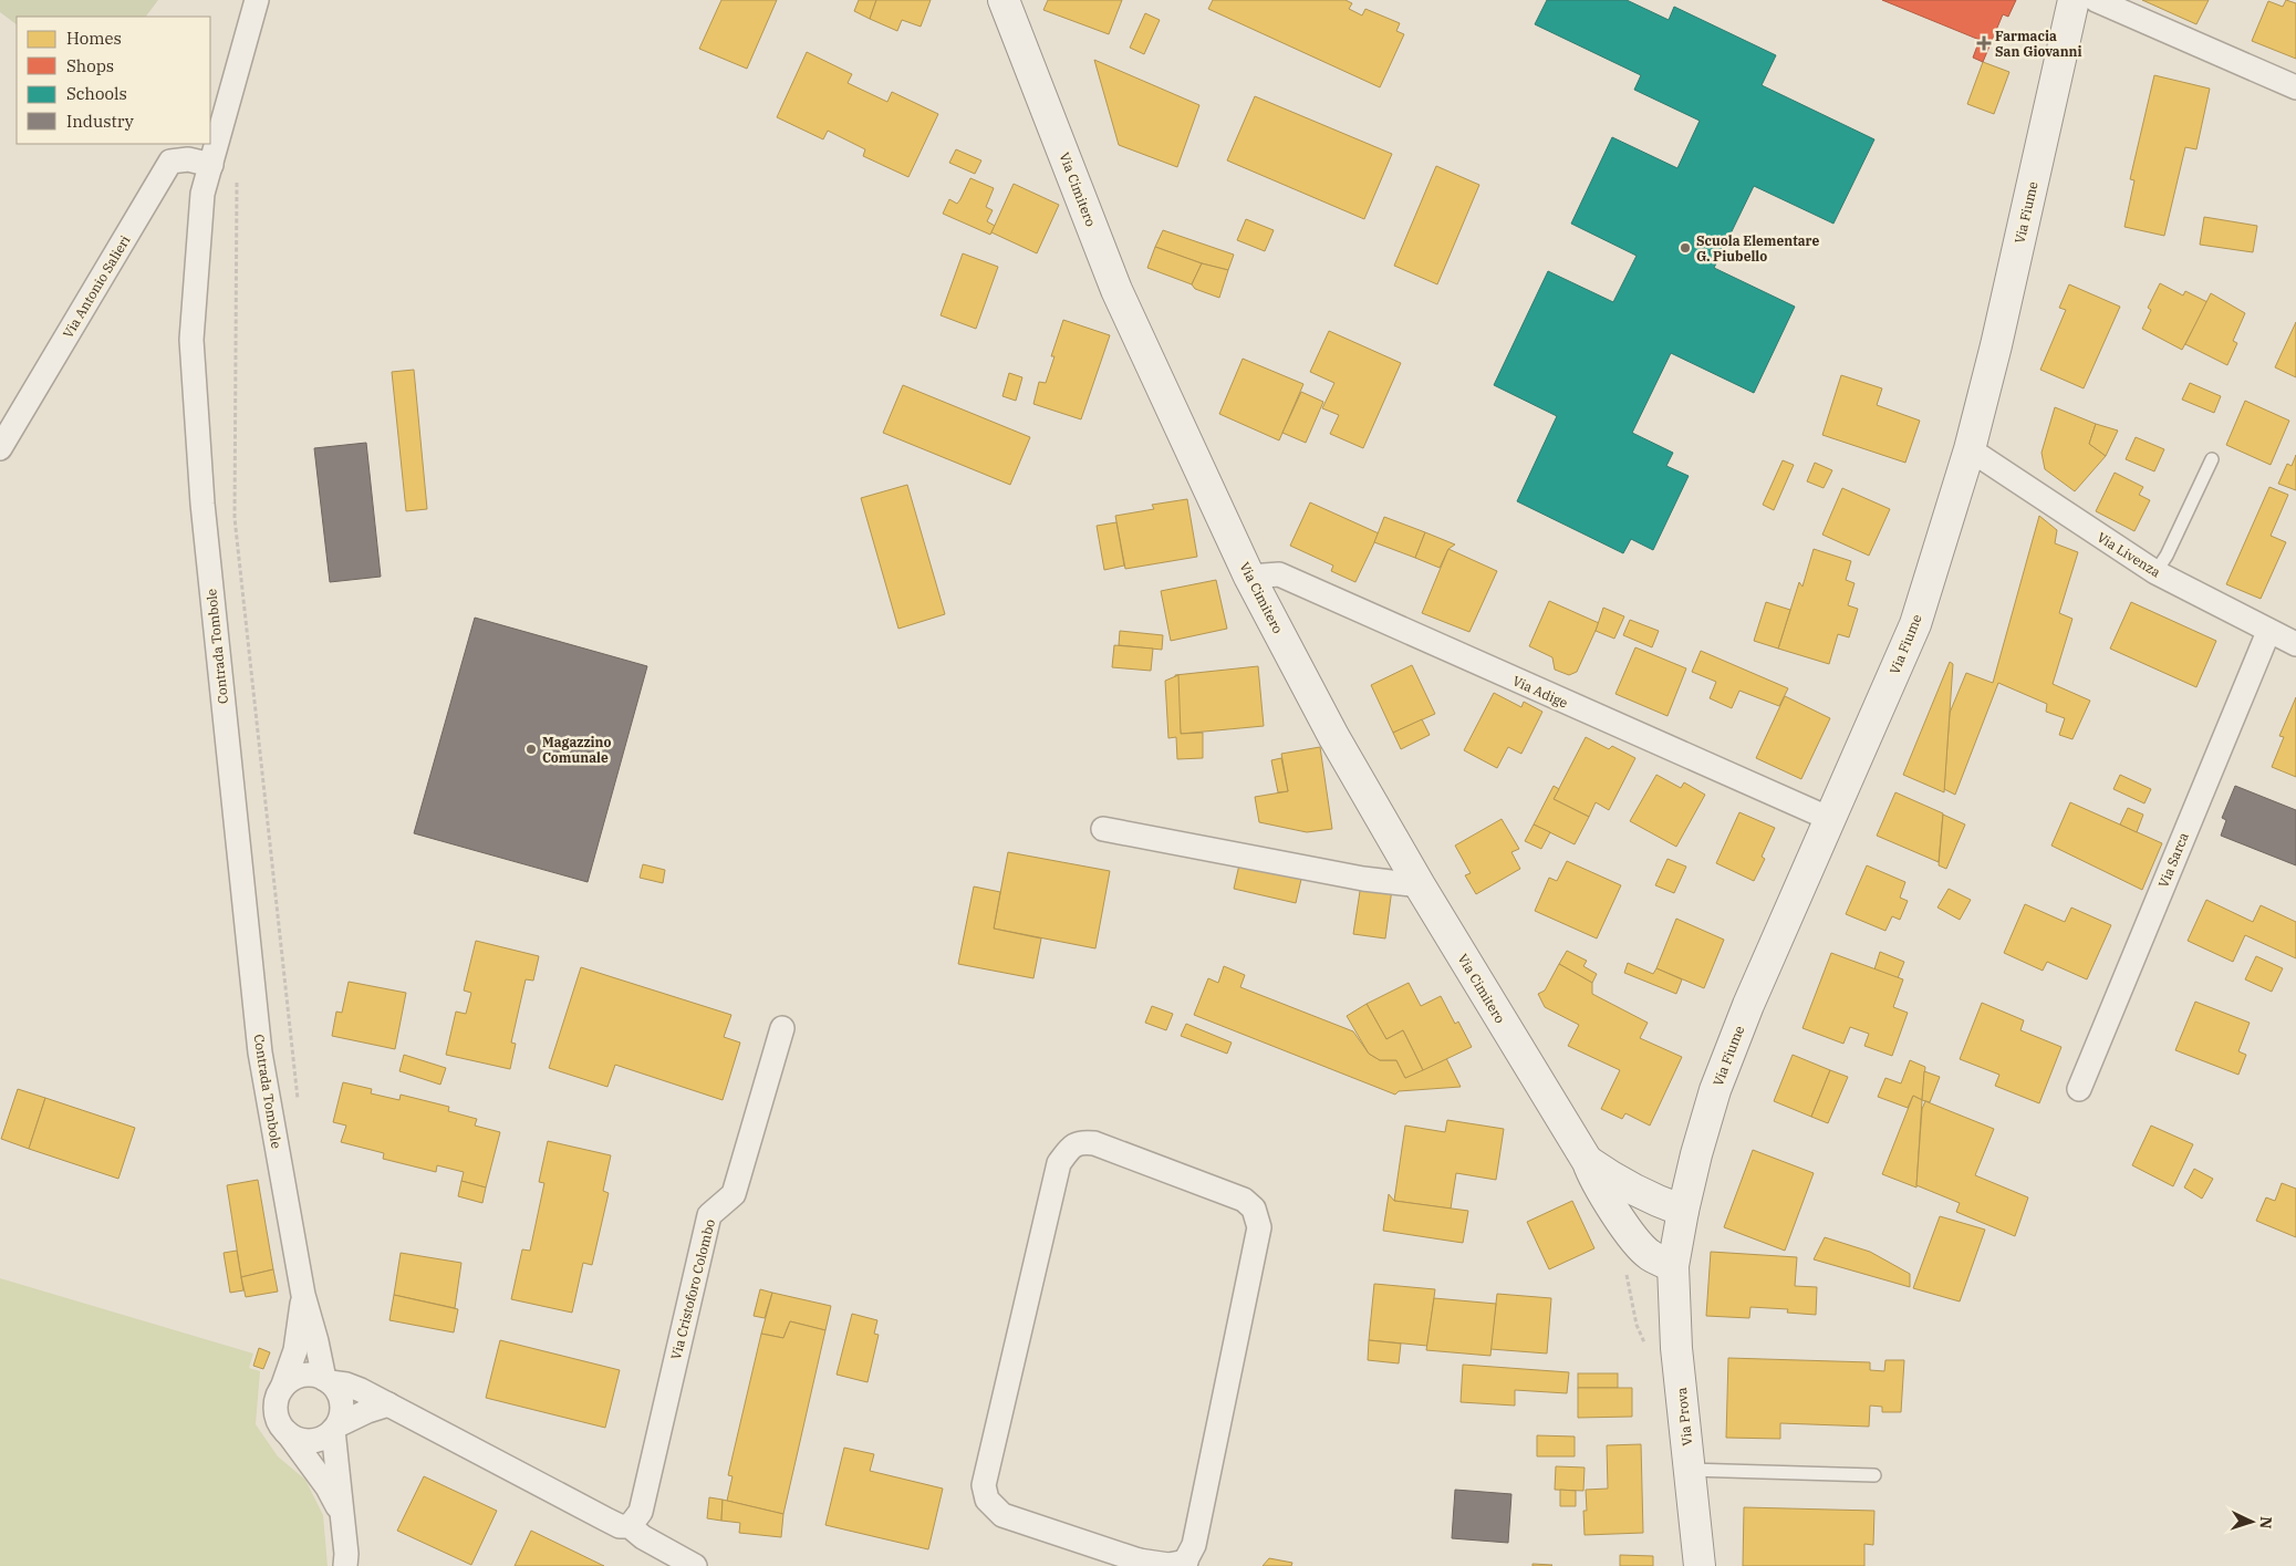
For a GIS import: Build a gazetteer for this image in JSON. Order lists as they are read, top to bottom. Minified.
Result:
{"streets":{"main road":["Via Cimitero","Via Fiume","Via Prova"],"street":["Via Antonio Salieri","Via Livenza","Contrada Tombole","Via Adige","Via Sarca","Via Cristoforo Colombo"]},"crossings":[["Via Cimitero","Via Fiume"],["Via Cimitero","Via Adige"],["Via Cimitero","Via Prova"],["Via Fiume","Via Livenza"],["Via Fiume","Via Adige"],["Via Fiume","Via Prova"],["Via Antonio Salieri","Contrada Tombole"],["Via Livenza","Via Sarca"]],"places":{"health":["Farmacia San Giovanni"],"other":["Scuola Elementare G. Piubello","Magazzino Comunale"]},"legend":["Homes","Shops","Schools","Industry"],"north":"right"}
